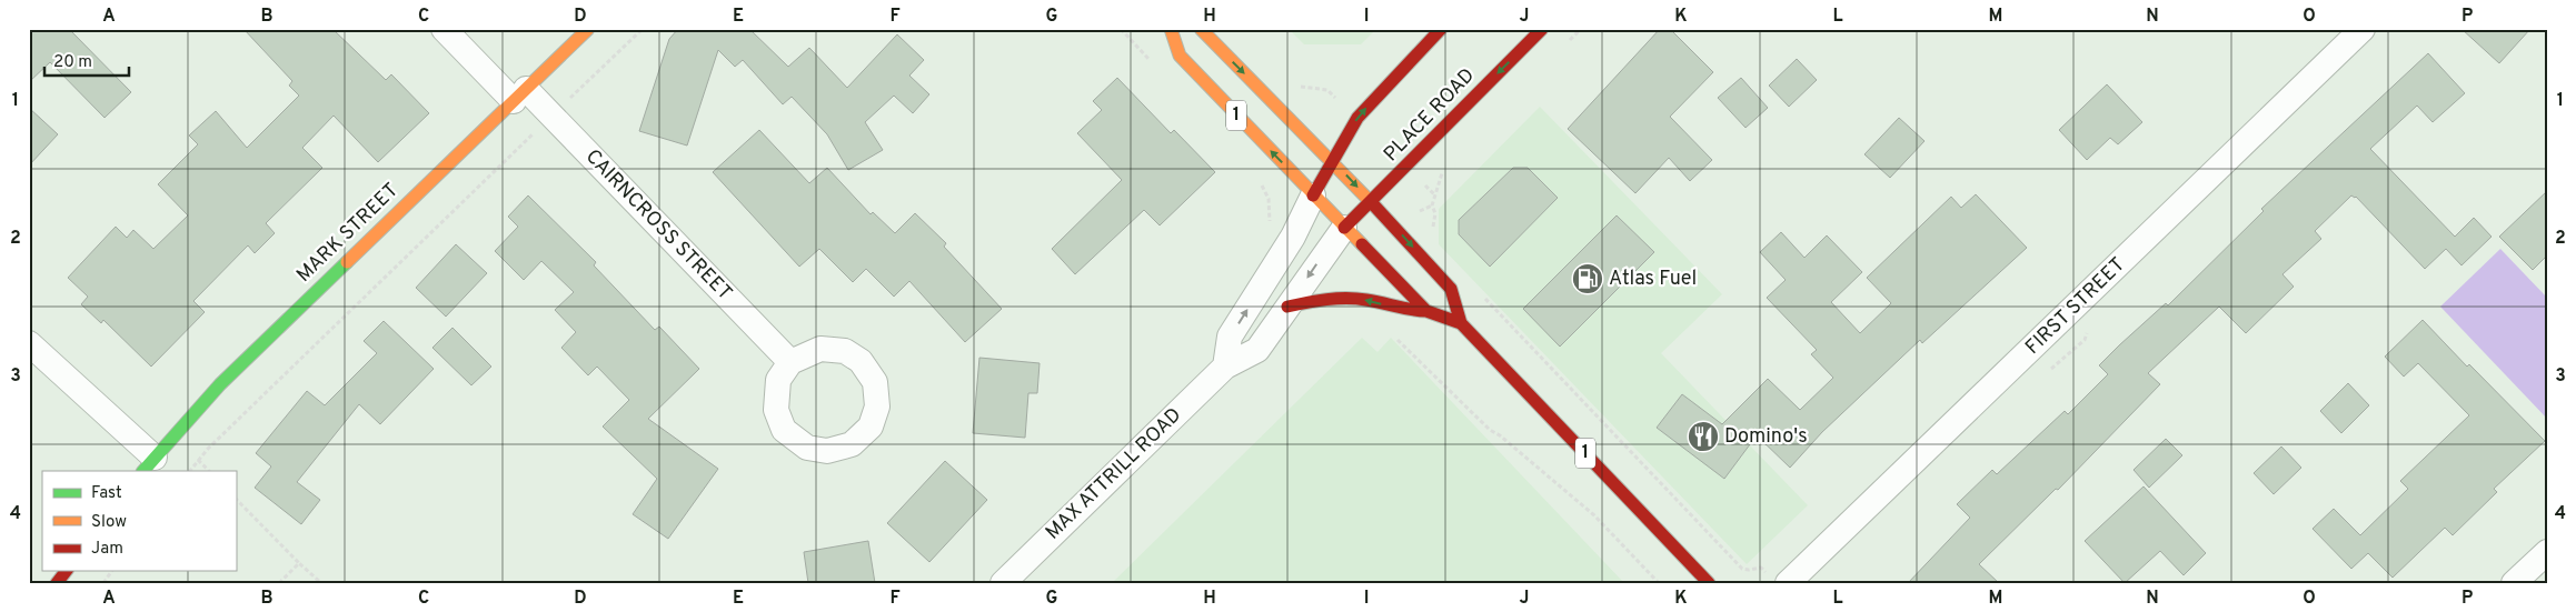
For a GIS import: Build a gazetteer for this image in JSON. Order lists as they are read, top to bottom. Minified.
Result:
{"streets":{"main road":["1","PLACE ROAD","MARK STREET"],"street":["CAIRNCROSS STREET","FIRST STREET","MAX ATTRILL ROAD"]},"crossings":[["1","PLACE ROAD"],["1","MAX ATTRILL ROAD"],["PLACE ROAD","MAX ATTRILL ROAD"],["CAIRNCROSS STREET","MARK STREET"]],"places":{"fuel station":["Atlas Fuel"],"restaurant":["Domino's"]},"legend":["Fast","Slow","Jam"],"scale_bar":"20 m","grid":{"columns":["A","B","C","D","E","F","G","H","I","J","K","L","M","N","O","P"],"rows":["1","2","3","4"]}}
